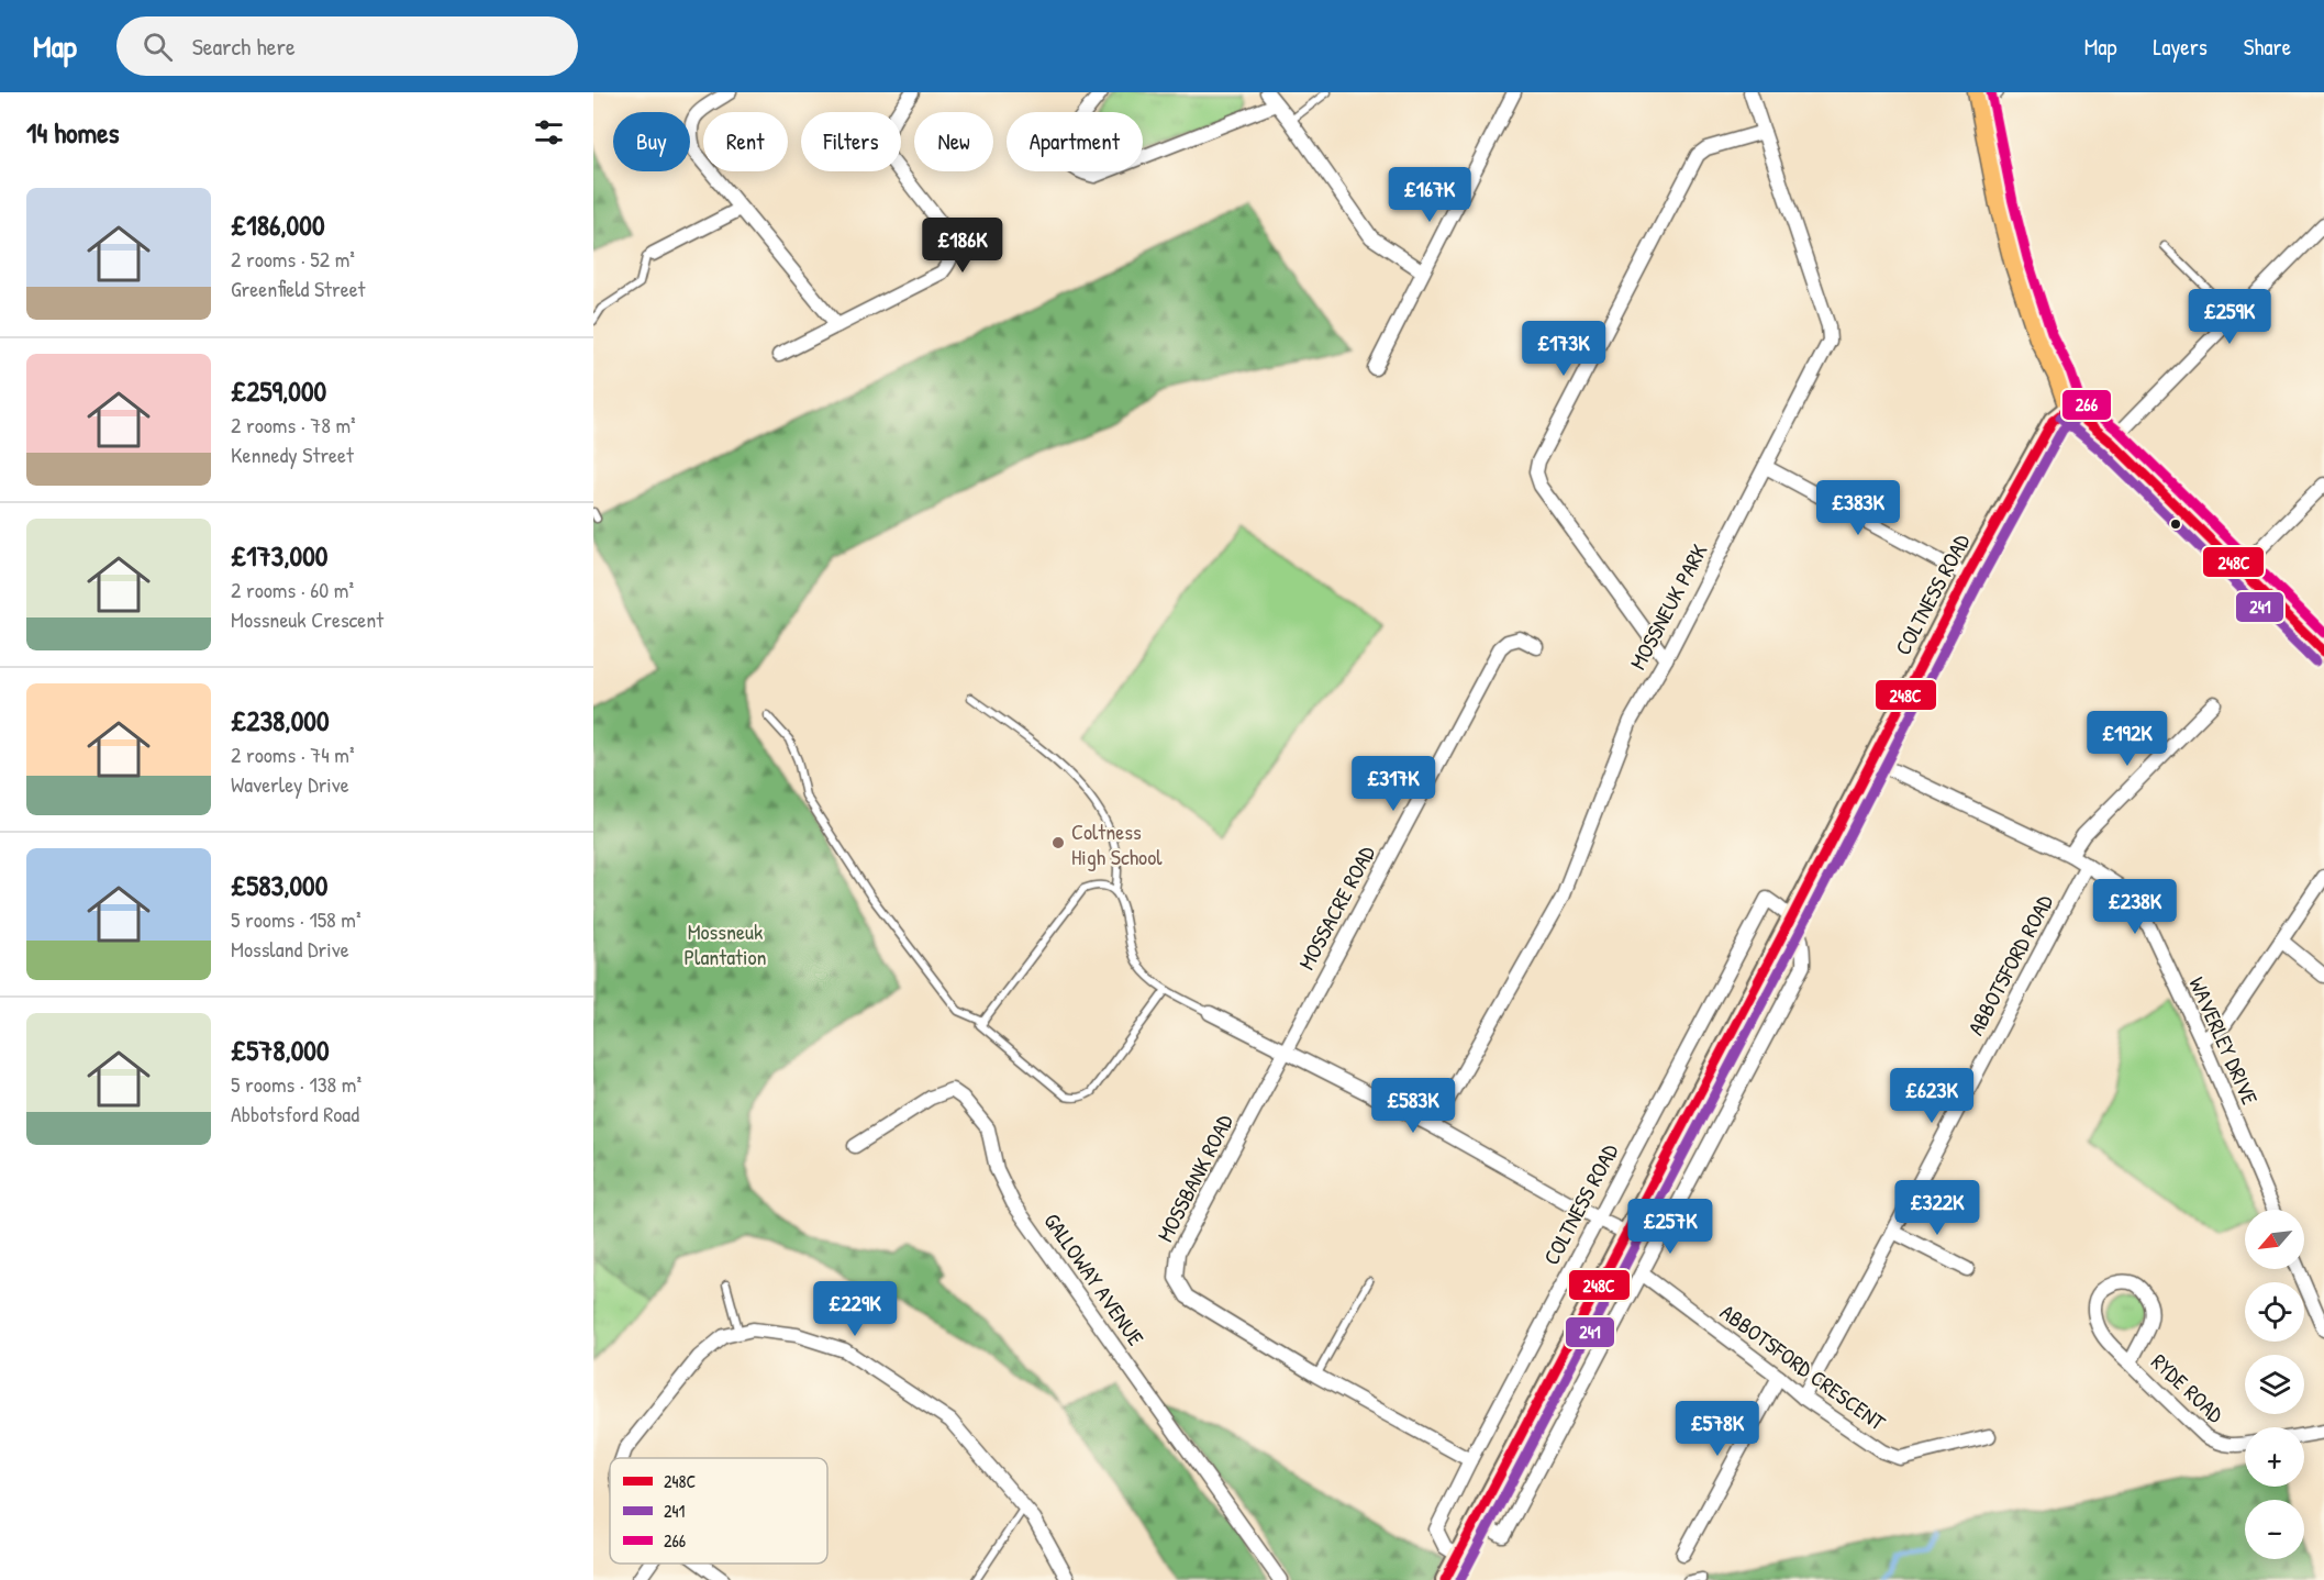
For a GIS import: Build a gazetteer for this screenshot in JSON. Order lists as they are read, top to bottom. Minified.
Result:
{"streets":{"street":["COLTNESS ROAD","MOSSNEUK PARK","MOSSACRE ROAD","ABBOTSFORD ROAD","WAVERLEY DRIVE","MOSSBANK ROAD","GALLOWAY AVENUE","ABBOTSFORD CRESCENT","RYDE ROAD"]},"crossings":[["COLTNESS ROAD","WAVERLEY DRIVE"],["COLTNESS ROAD","MOSSBANK ROAD"],["MOSSACRE ROAD","MOSSBANK ROAD"],["ABBOTSFORD ROAD","WAVERLEY DRIVE"],["ABBOTSFORD ROAD","ABBOTSFORD CRESCENT"]],"parks":["Mossneuk Plantation"],"places":["Coltness High School"],"lines":["transit line 266","transit line 248C","transit line 241"],"legend":["248C","241","266"],"north":"bottom left","page":{"header":"Map","search":"Search here","nav":["Map","Layers","Share"],"heading":"14 homes","chip":["Buy","Rent","Filters","New","Apartment"],"price":["£167K","£186K","£259K","£173K","£383K","£192K","£317K","£238K","£623K","£583K","£322K","£257K","£229K","£578K"],"list":[{"name":"£186,000","note":"2 rooms · 52 m² · Greenfield Street"},{"name":"£259,000","note":"2 rooms · 78 m² · Kennedy Street"},{"name":"£173,000","note":"2 rooms · 60 m² · Mossneuk Crescent"},{"name":"£238,000","note":"2 rooms · 74 m² · Waverley Drive"},{"name":"£583,000","note":"5 rooms · 158 m² · Mossland Drive"},{"name":"£578,000","note":"5 rooms · 138 m² · Abbotsford Road"}],"map_buttons":["+","−"]}}
